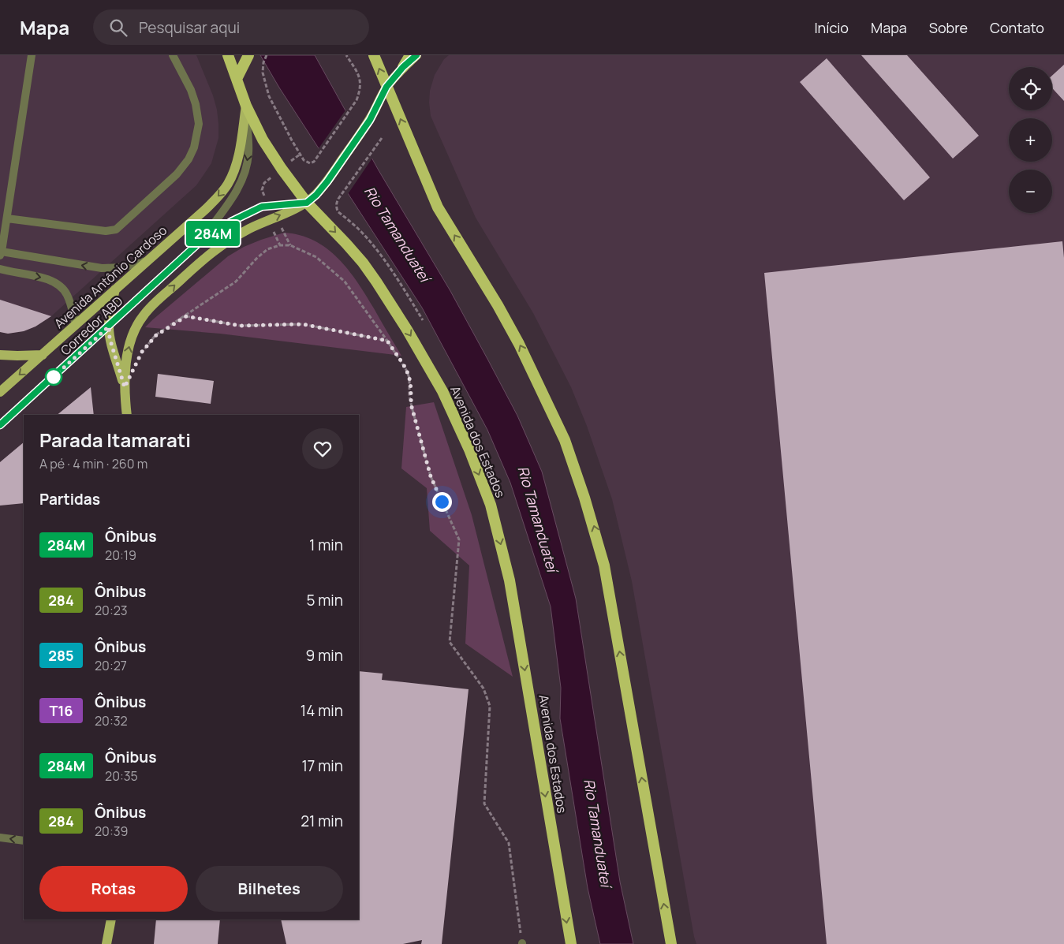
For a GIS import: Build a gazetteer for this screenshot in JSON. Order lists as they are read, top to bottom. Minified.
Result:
{"streets":{"highway":["Avenida dos Estados"],"main road":["Avenida Antônio Cardoso"],"street":["Corredor ABD"]},"crossings":[["Avenida Antônio Cardoso","Corredor ABD"],["Avenida Antônio Cardoso","Avenida dos Estados"],["Corredor ABD","Avenida dos Estados"]],"water":["Rio Tamanduateí"],"lines":["bus line 284M"],"page":{"header":"Mapa","search":"Pesquisar aqui","nav":["Início","Mapa","Sobre","Contato"],"on_map":"284M","map_buttons":["+","−"],"heading":[["Parada Itamarati","A pé · 4 min · 260 m"],"Partidas"],"list":[{"mark":"284M","name":"Ônibus","note":"20:19","value":"1 min"},{"mark":"284","name":"Ônibus","note":"20:23","value":"5 min"},{"mark":"285","name":"Ônibus","note":"20:27","value":"9 min"},{"mark":"T16","name":"Ônibus","note":"20:32","value":"14 min"},{"mark":"284M","name":"Ônibus","note":"20:35","value":"17 min"},{"mark":"284","name":"Ônibus","note":"20:39","value":"21 min"}],"buttons":["Rotas","Bilhetes"]}}
